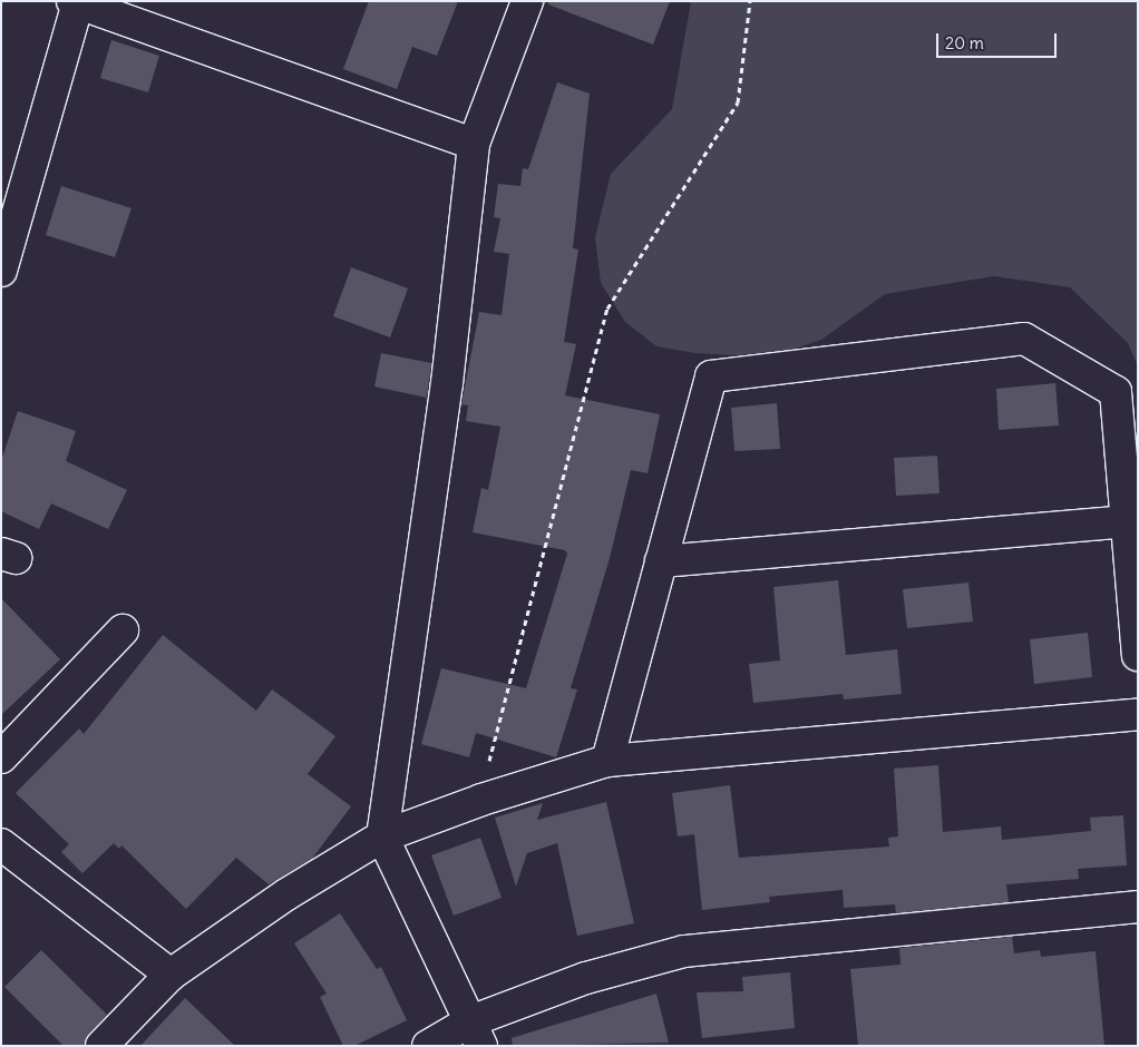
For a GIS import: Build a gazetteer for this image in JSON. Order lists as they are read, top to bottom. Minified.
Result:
{"scale_bar":"20 m"}
